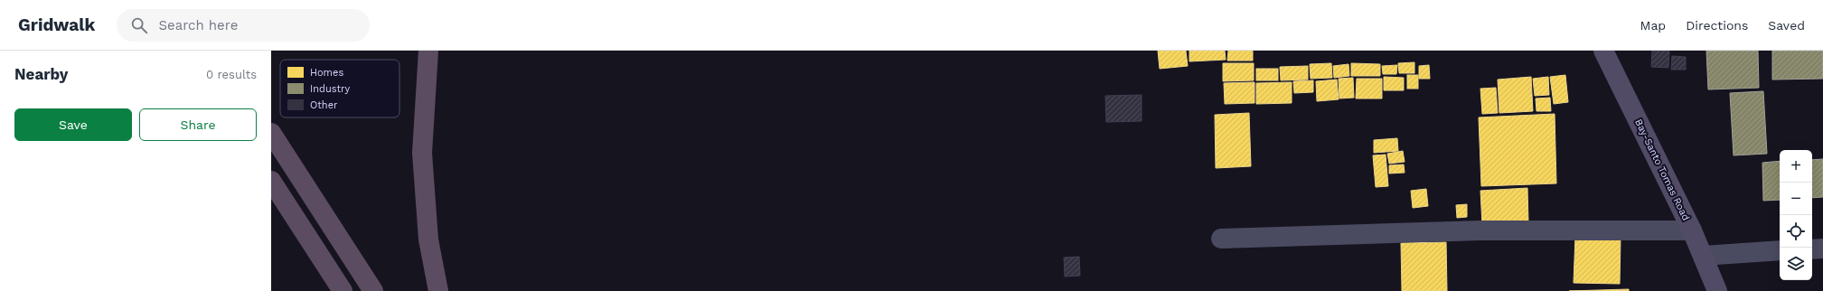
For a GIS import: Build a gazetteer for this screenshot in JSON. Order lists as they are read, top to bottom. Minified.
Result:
{"streets":{"main road":["Bay-Santo Tomas Road"]},"legend":["Homes","Industry","Other"],"page":{"header":"Gridwalk","search":"Search here","nav":["Map","Directions","Saved"],"heading":["Nearby","0 results"],"buttons":["Save","Share"],"map_buttons":["+","−"]}}
